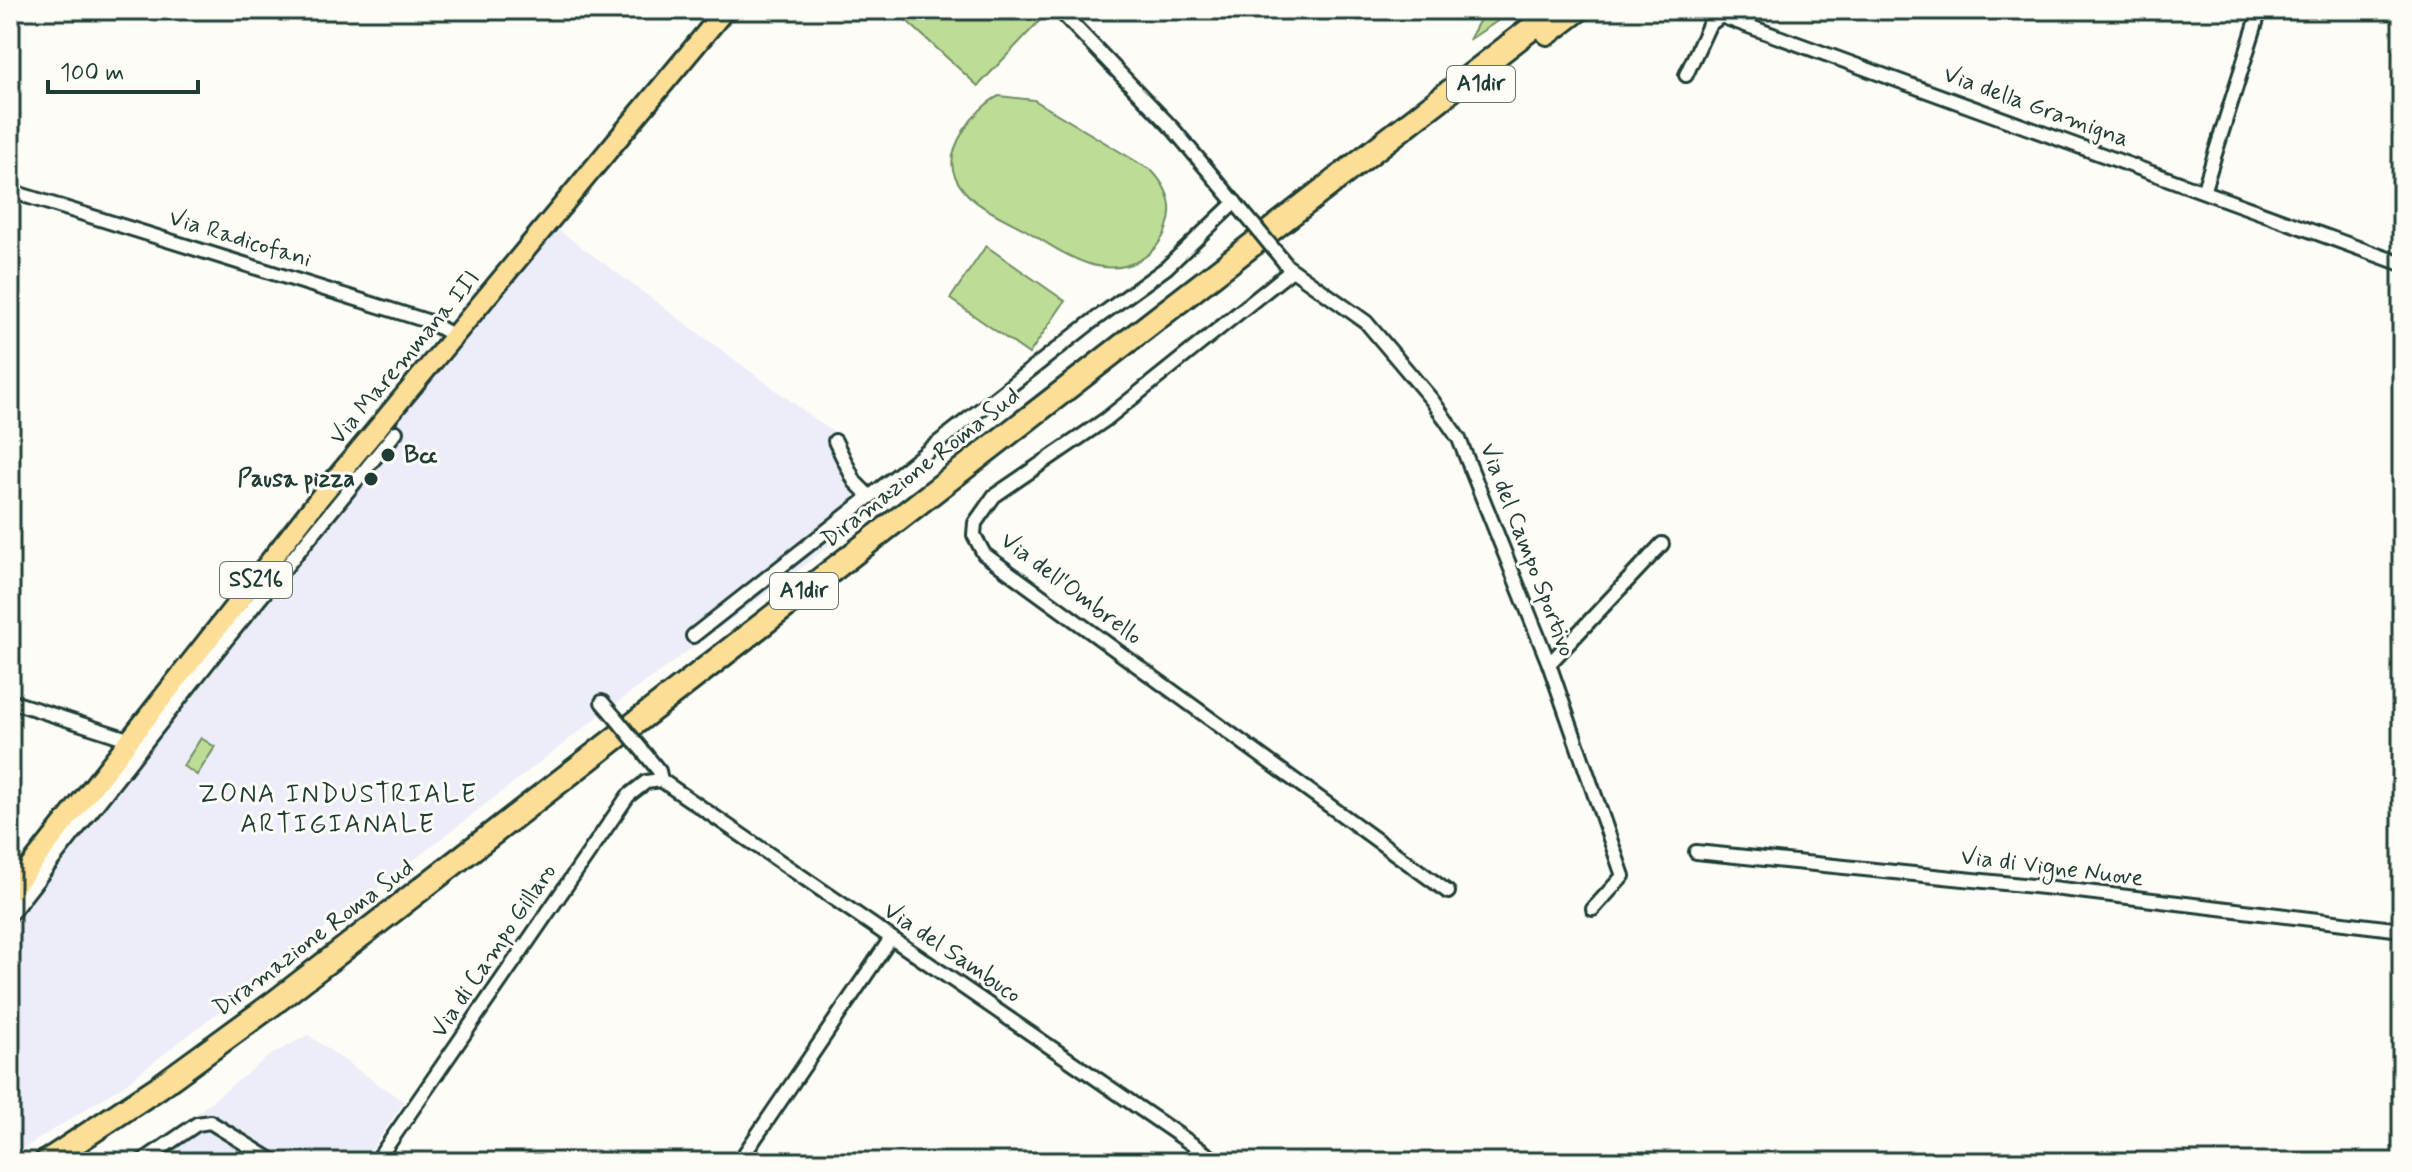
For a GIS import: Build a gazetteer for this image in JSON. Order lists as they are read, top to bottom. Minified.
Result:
{"streets":{"highway":["A1dir","Diramazione Roma Sud"],"main road":["Via Maremmana III","SS216"],"street":["Via della Gramigna","Via Radicofani","Via del Campo Sportivo","Via dell'Ombrello","Via di Vigne Nuove","Via di Campo Gillaro","Via del Sambuco"]},"crossings":[["Via Radicofani","Via Maremmana III"],["Via del Campo Sportivo","Via dell'Ombrello"],["Via di Campo Gillaro","Via del Sambuco"]],"districts":["ZONA INDUSTRIALE ARTIGIANALE"],"places":["Bcc","Pausa pizza"],"scale_bar":"100 m"}
